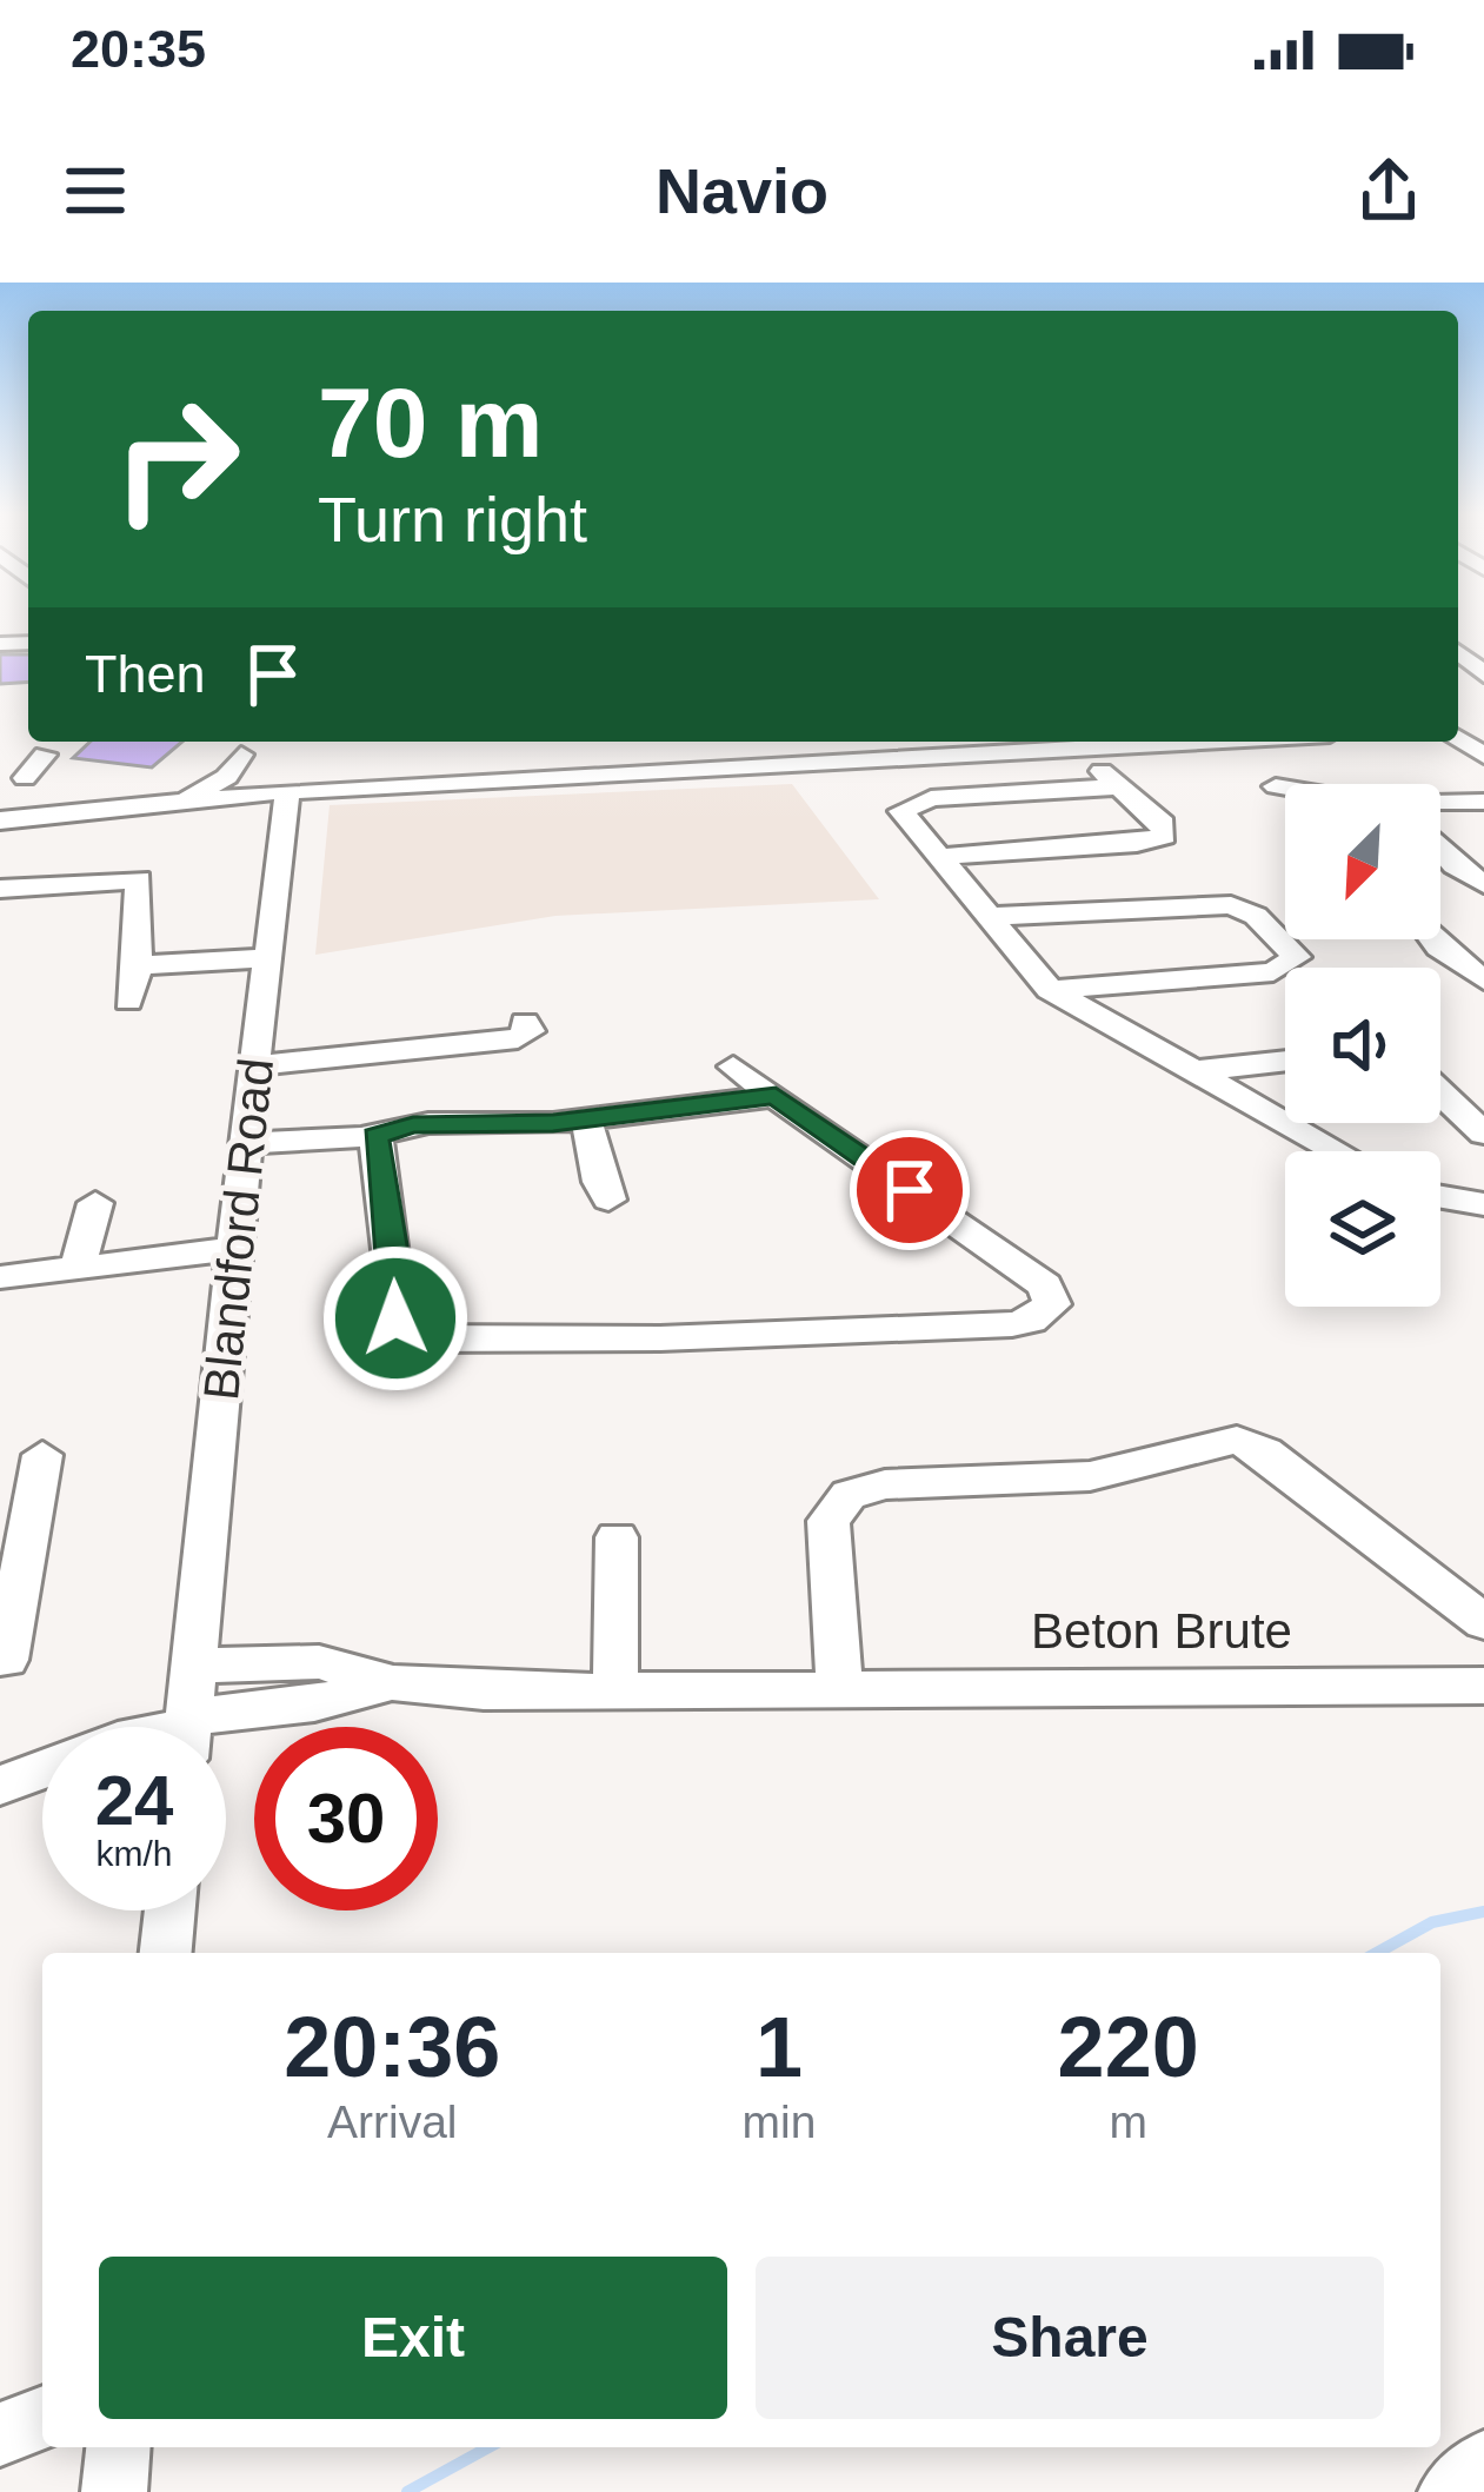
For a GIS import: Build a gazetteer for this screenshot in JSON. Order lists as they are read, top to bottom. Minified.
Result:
{"streets":{"street":["Blandford Road","Beton Brute"]},"crossings":[["Blandford Road","Beton Brute"]],"north":"bottom left","page":{"status":"20:35","header":"Navio","turn":["70 m","Turn right"],"then":"Then","speed":"24 km/h","limit":"30","eta":["20:36","Arrival","1","min","220","m"],"buttons":["Exit","Share"]}}
